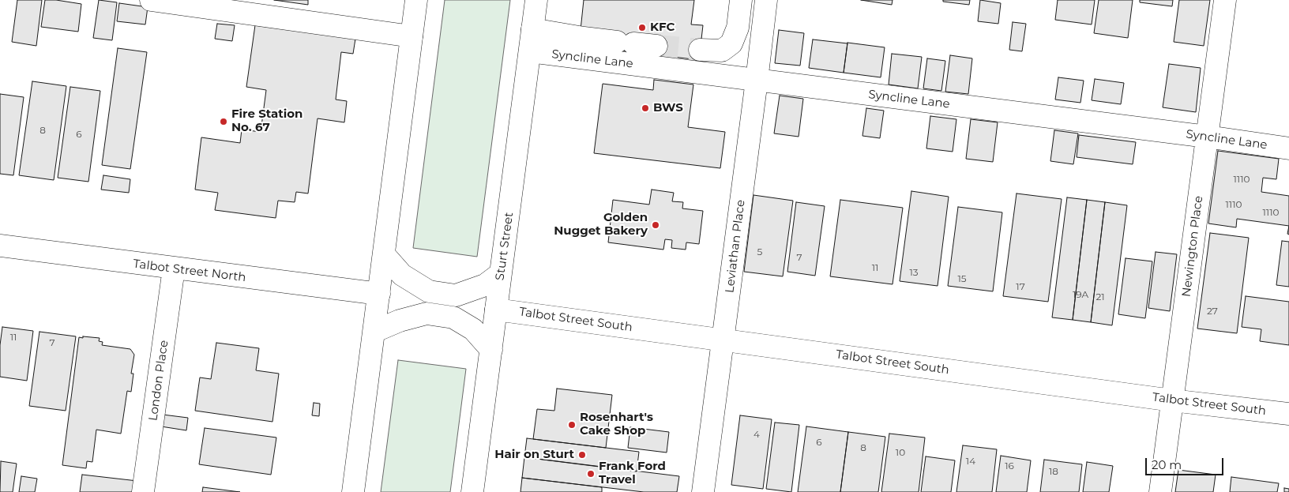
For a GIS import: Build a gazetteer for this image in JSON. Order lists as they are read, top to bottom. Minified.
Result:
{"streets":{"main road":["Syncline Lane","Sturt Street","Leviathan Place","Newington Place","Talbot Street North","Talbot Street South","London Place"]},"crossings":[["Syncline Lane","Sturt Street"],["Syncline Lane","Leviathan Place"],["Syncline Lane","Newington Place"],["Sturt Street","Talbot Street South"],["Leviathan Place","Talbot Street South"],["Newington Place","Talbot Street South"],["Talbot Street North","London Place"]],"places":["KFC","BWS","Fire Station No. 67","Golden Nugget Bakery","Rosenhart's Cake Shop","Hair on Sturt","Frank Ford Travel"],"house_numbers":["8","6","1110","1110","1110","5","7","11","13","15","17","19A","21","27","11","7","4","6","8","10","14","16","18"],"scale_bar":"20 m"}
